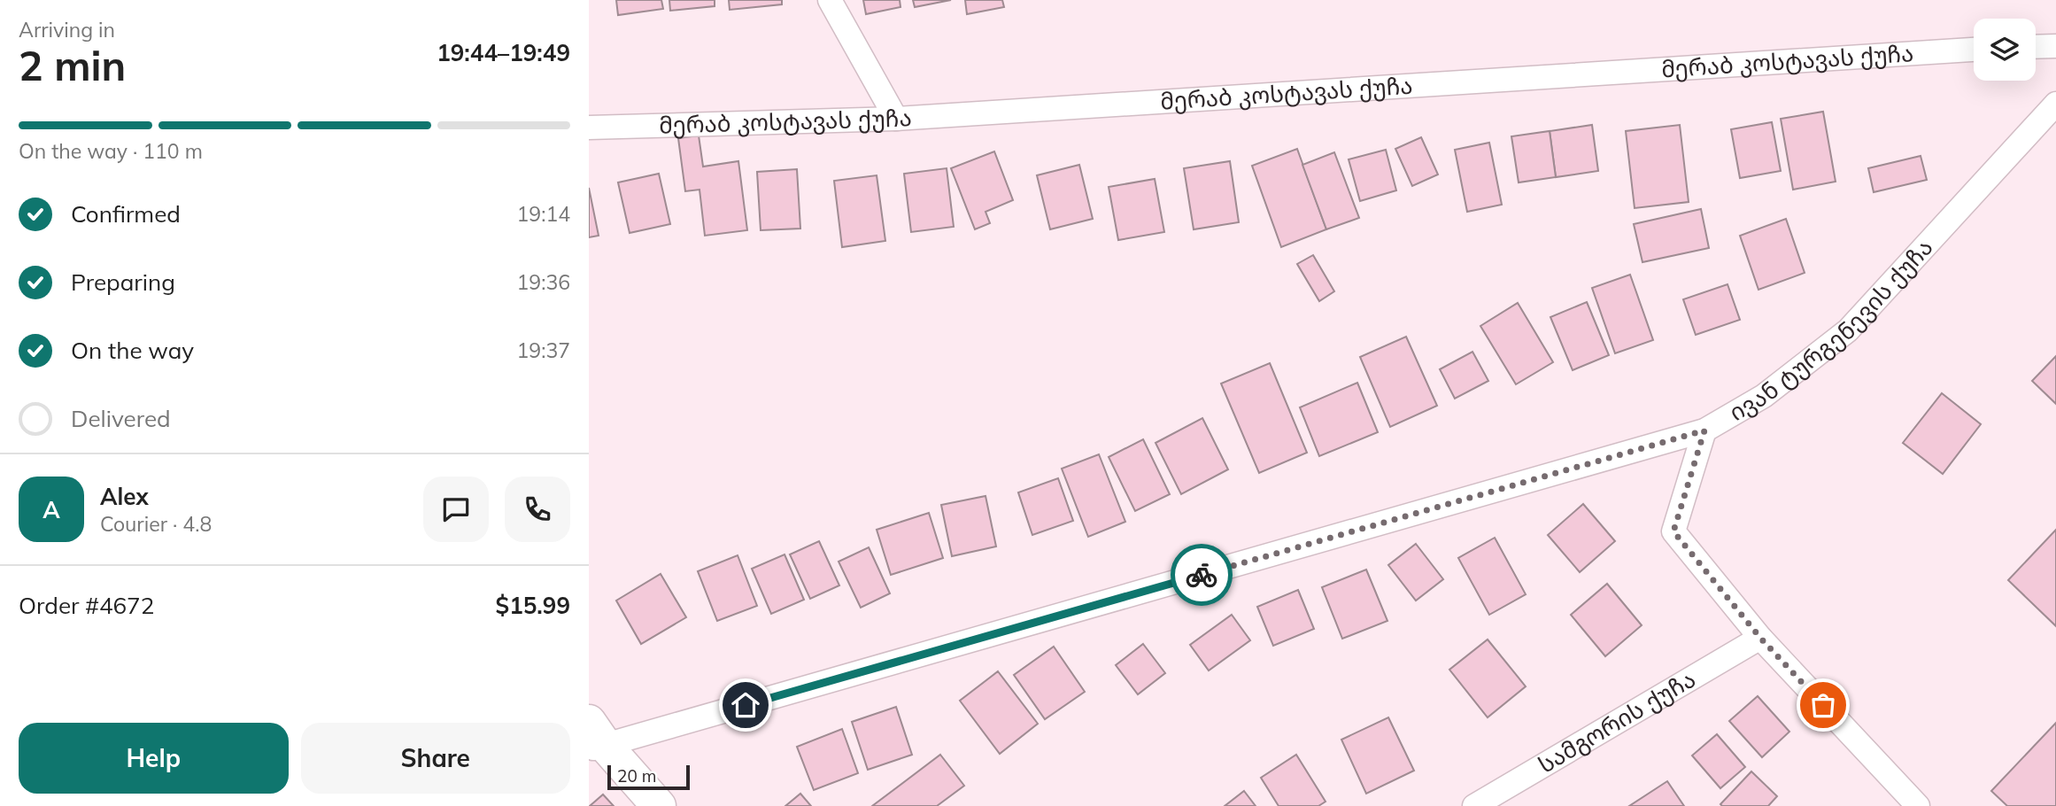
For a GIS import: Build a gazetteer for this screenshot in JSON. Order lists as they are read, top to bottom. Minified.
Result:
{"streets":{"street":["მერაბ კოსტავას ქუჩა","ივან ტურგენევის ქუჩა","სამგორის ქუჩა"]},"scale_bar":"20 m","page":{"heading":["2 min","Arriving in","19:44–19:49"],"panel":["Alex","Courier · 4.8","Order #4672","$15.99"],"bar":"On the way · 110 m","list":[["Confirmed","19:14"],["Preparing","19:36"],["On the way","19:37"],"Delivered"],"round":"A","buttons":["Help","Share"],"scale":"20 m"}}
